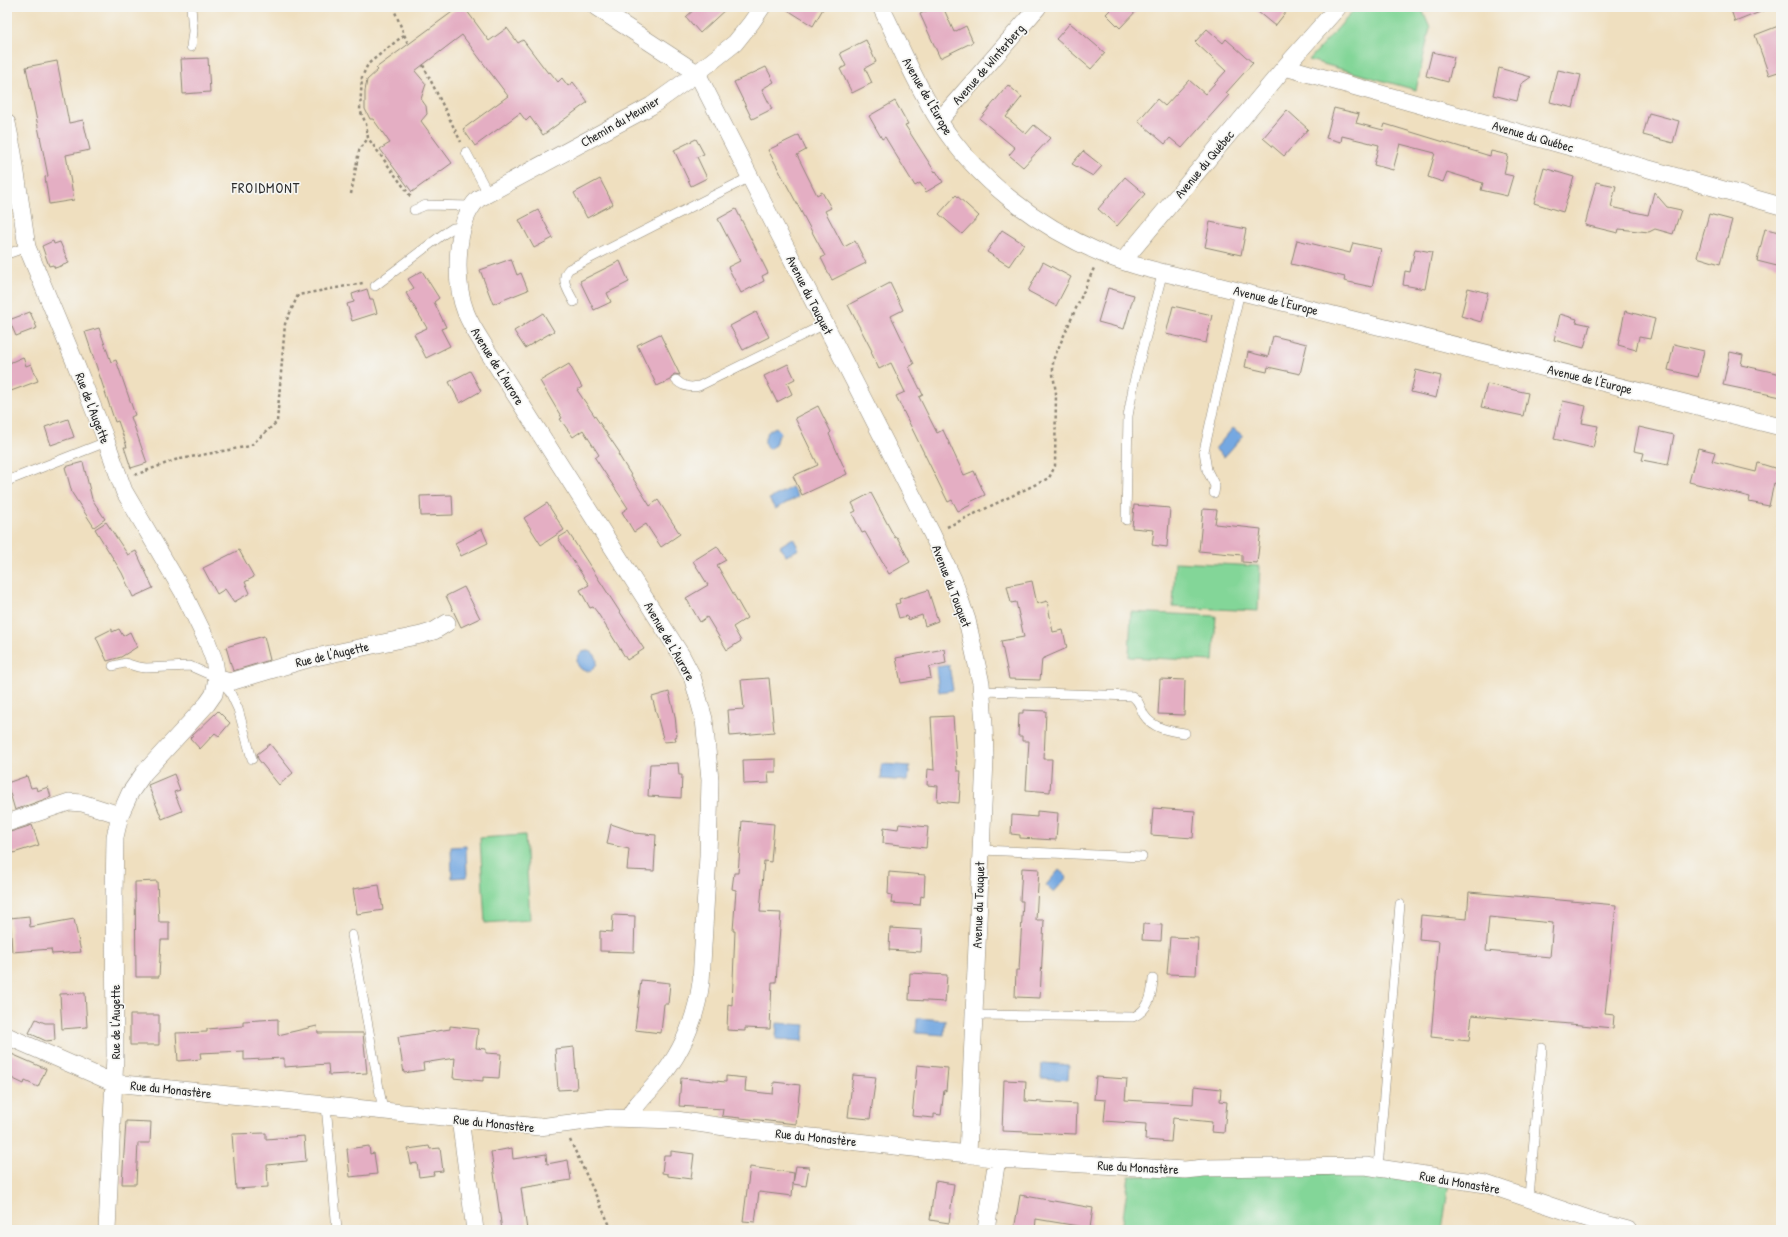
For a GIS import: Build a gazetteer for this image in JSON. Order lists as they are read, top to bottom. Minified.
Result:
{"streets":{"street":["Avenue de Winterberg","Avenue de l'Europe","Chemin du Meunier","Avenue du Québec","Avenue du Touquet","Avenue de L'Aurore","Rue de l'Augette","Rue du Monastère"]},"crossings":[["Avenue de Winterberg","Avenue de l'Europe"],["Avenue de l'Europe","Avenue du Québec"],["Chemin du Meunier","Avenue du Touquet"],["Chemin du Meunier","Avenue de L'Aurore"],["Avenue du Touquet","Rue du Monastère"],["Avenue de L'Aurore","Rue du Monastère"],["Rue de l'Augette","Rue du Monastère"]],"districts":["FROIDMONT"]}
